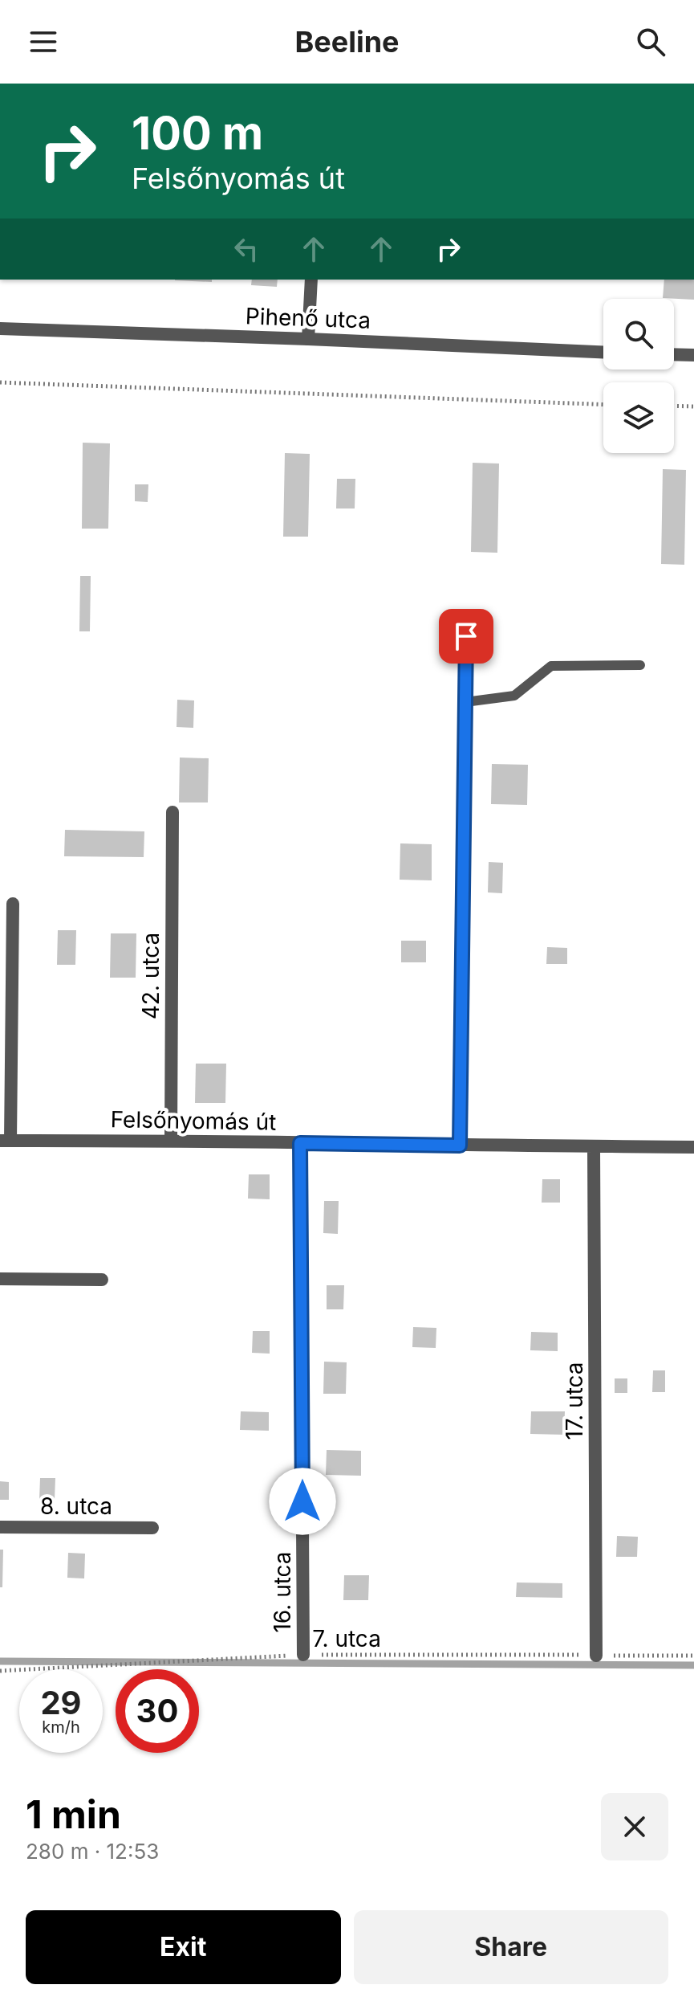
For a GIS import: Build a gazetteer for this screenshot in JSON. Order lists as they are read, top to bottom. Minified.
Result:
{"streets":{"street":["Pihenő utca","42. utca","Felsőnyomás út","17. utca","8. utca","16. utca"],"path":["7. utca"]},"crossings":[["42. utca","Felsőnyomás út"],["Felsőnyomás út","17. utca"],["Felsőnyomás út","16. utca"],["17. utca","7. utca"],["16. utca","7. utca"]],"page":{"header":"Beeline","turn":["100 m","Felsőnyomás út"],"speed":"29 km/h","limit":"30","heading":["1 min","280 m · 12:53"],"buttons":["Exit","Share"]}}
